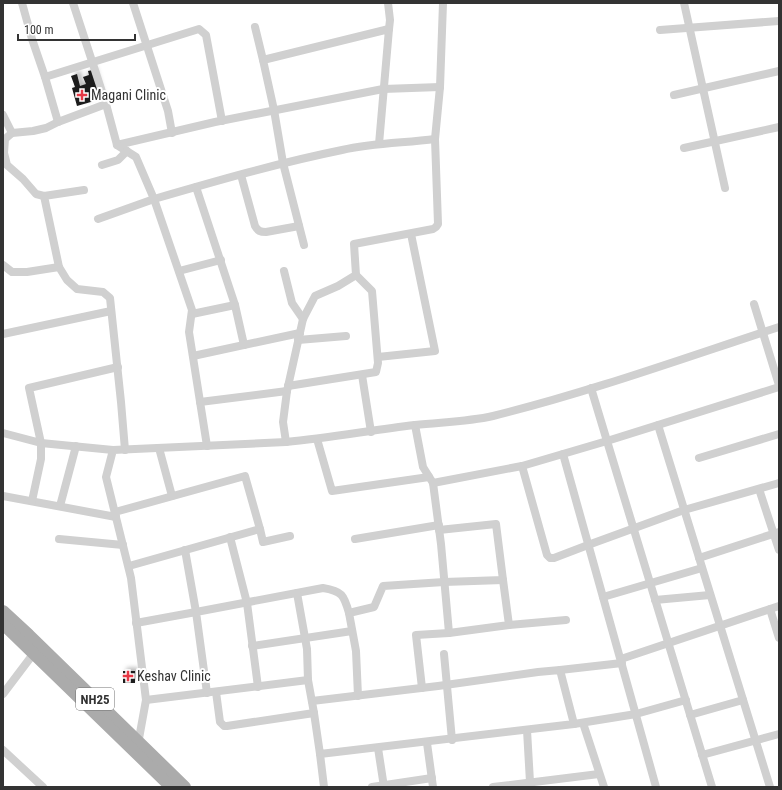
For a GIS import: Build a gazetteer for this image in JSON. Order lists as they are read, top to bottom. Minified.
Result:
{"streets":{"main road":["NH25"]},"places":{"health":["Magani Clinic","Keshav Clinic"]},"scale_bar":"100 m"}
